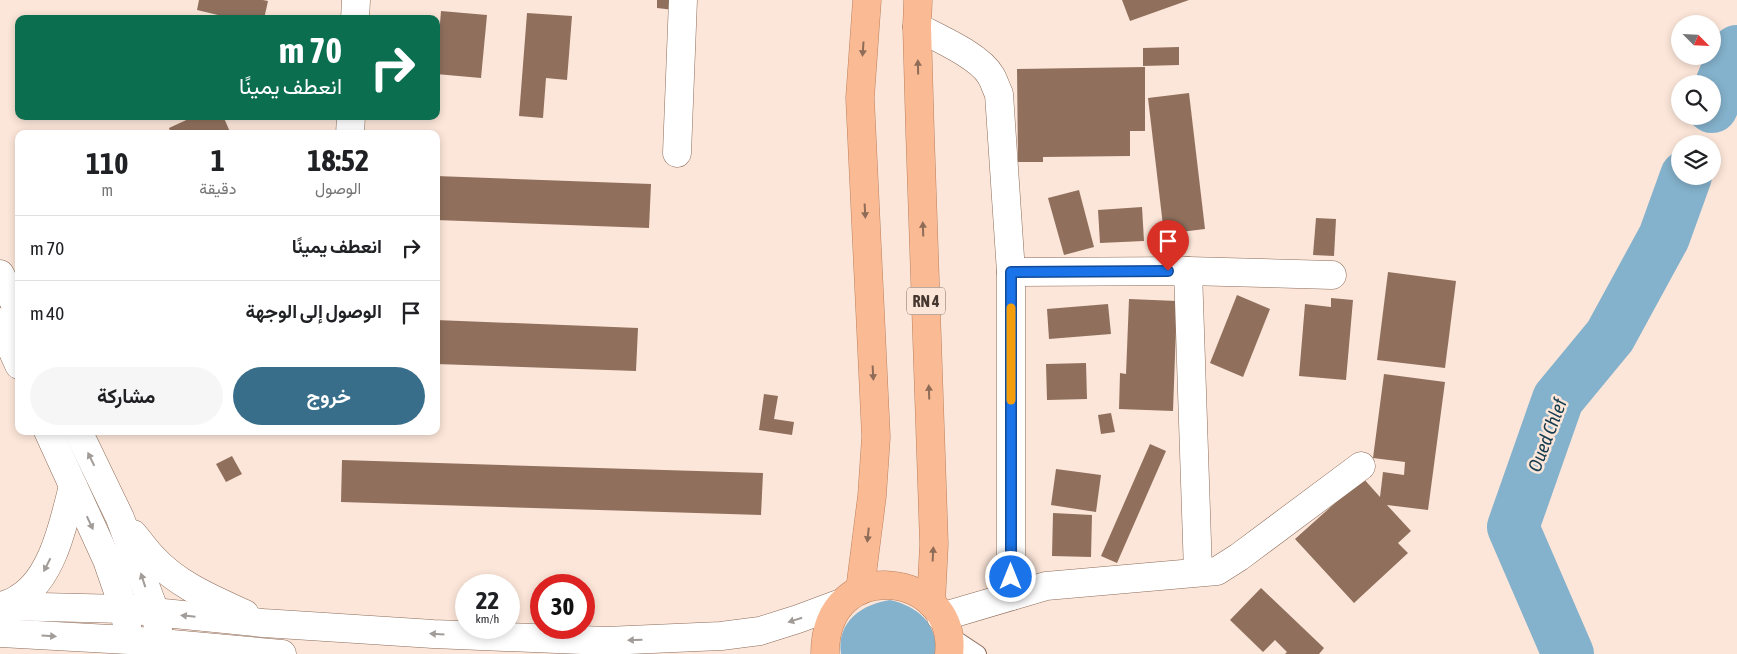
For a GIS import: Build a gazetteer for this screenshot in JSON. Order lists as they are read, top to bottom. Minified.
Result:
{"streets":{"highway":["RN 4"]},"water":["Oued Chlef"],"north":"bottom right","page":{"turn":["70 m","انعطف يمينًا"],"eta":["18:52","الوصول","1","دقيقة","110","m"],"list":[{"name":"انعطف يمينًا","value":"70 m"},{"name":"الوصول إلى الوجهة","value":"40 m"}],"buttons":["خروج","مشاركة"],"speed":"22 km/h","limit":"30"}}
